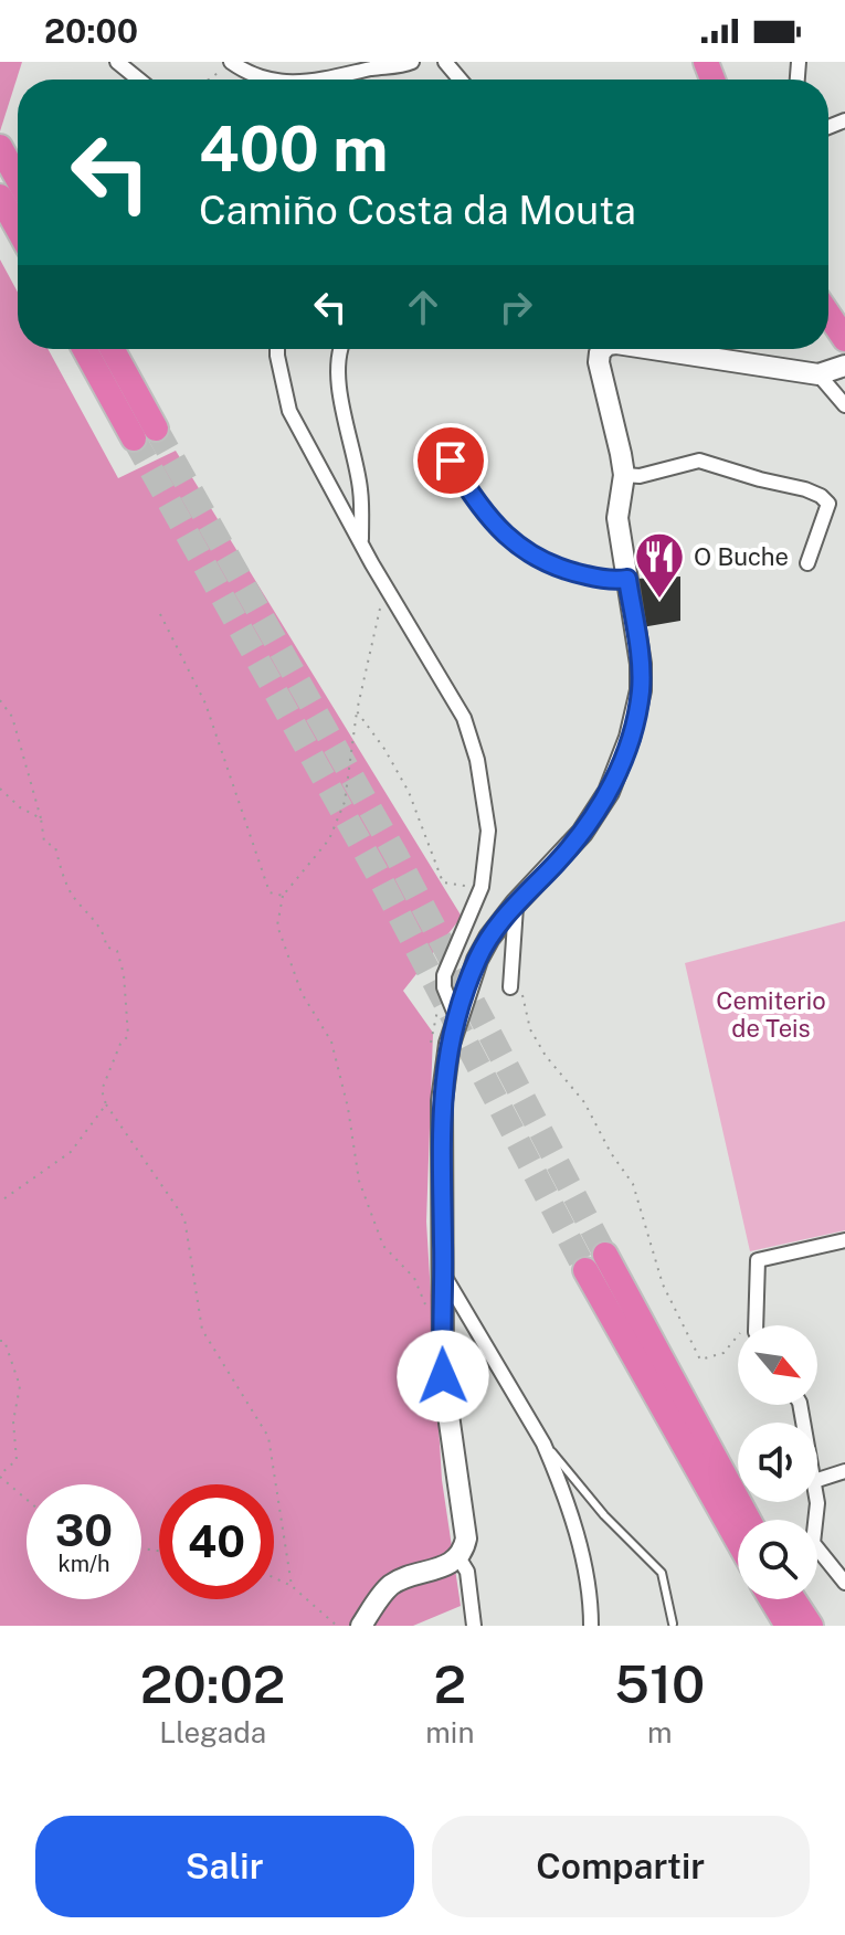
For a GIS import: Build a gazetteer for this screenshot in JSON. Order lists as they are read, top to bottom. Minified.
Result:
{"parks":["Cemiterio de Teis"],"places":{"restaurant":["O Buche"]},"north":"bottom right","page":{"status":"20:00","turn":["400 m","Camiño Costa da Mouta"],"speed":"30 km/h","limit":"40","eta":["20:02","Llegada","2","min","510","m"],"buttons":["Salir","Compartir"]}}
